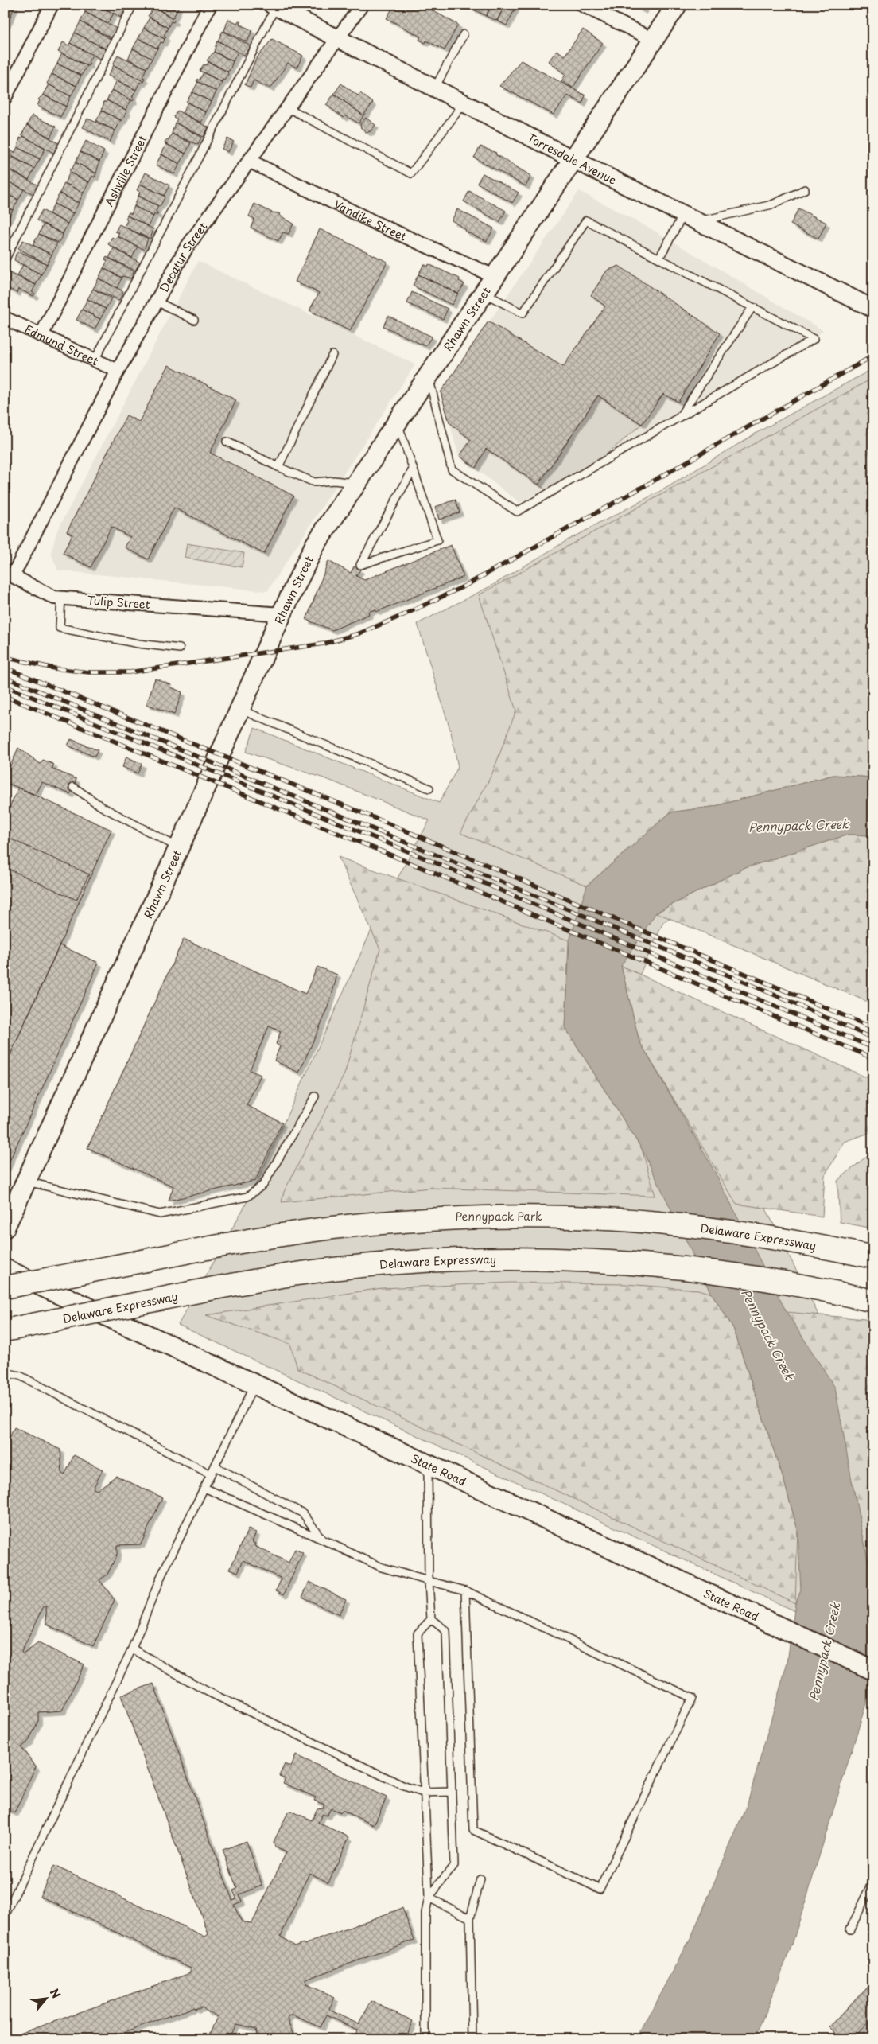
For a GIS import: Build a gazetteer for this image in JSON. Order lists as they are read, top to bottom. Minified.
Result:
{"streets":{"highway":["Delaware Expressway"],"main road":["Rhawn Street","State Road"],"street":["Torresdale Avenue","Ashville Street","Vandike Street","Decatur Street","Edmund Street","Tulip Street"]},"crossings":[["Torresdale Avenue","Decatur Street"],["Torresdale Avenue","Rhawn Street"],["Ashville Street","Edmund Street"],["Vandike Street","Decatur Street"],["Vandike Street","Rhawn Street"],["Decatur Street","Edmund Street"],["Decatur Street","Tulip Street"],["Rhawn Street","Tulip Street"]],"water":["Pennypack Creek"],"parks":["Pennypack Park"],"north":"top right"}
